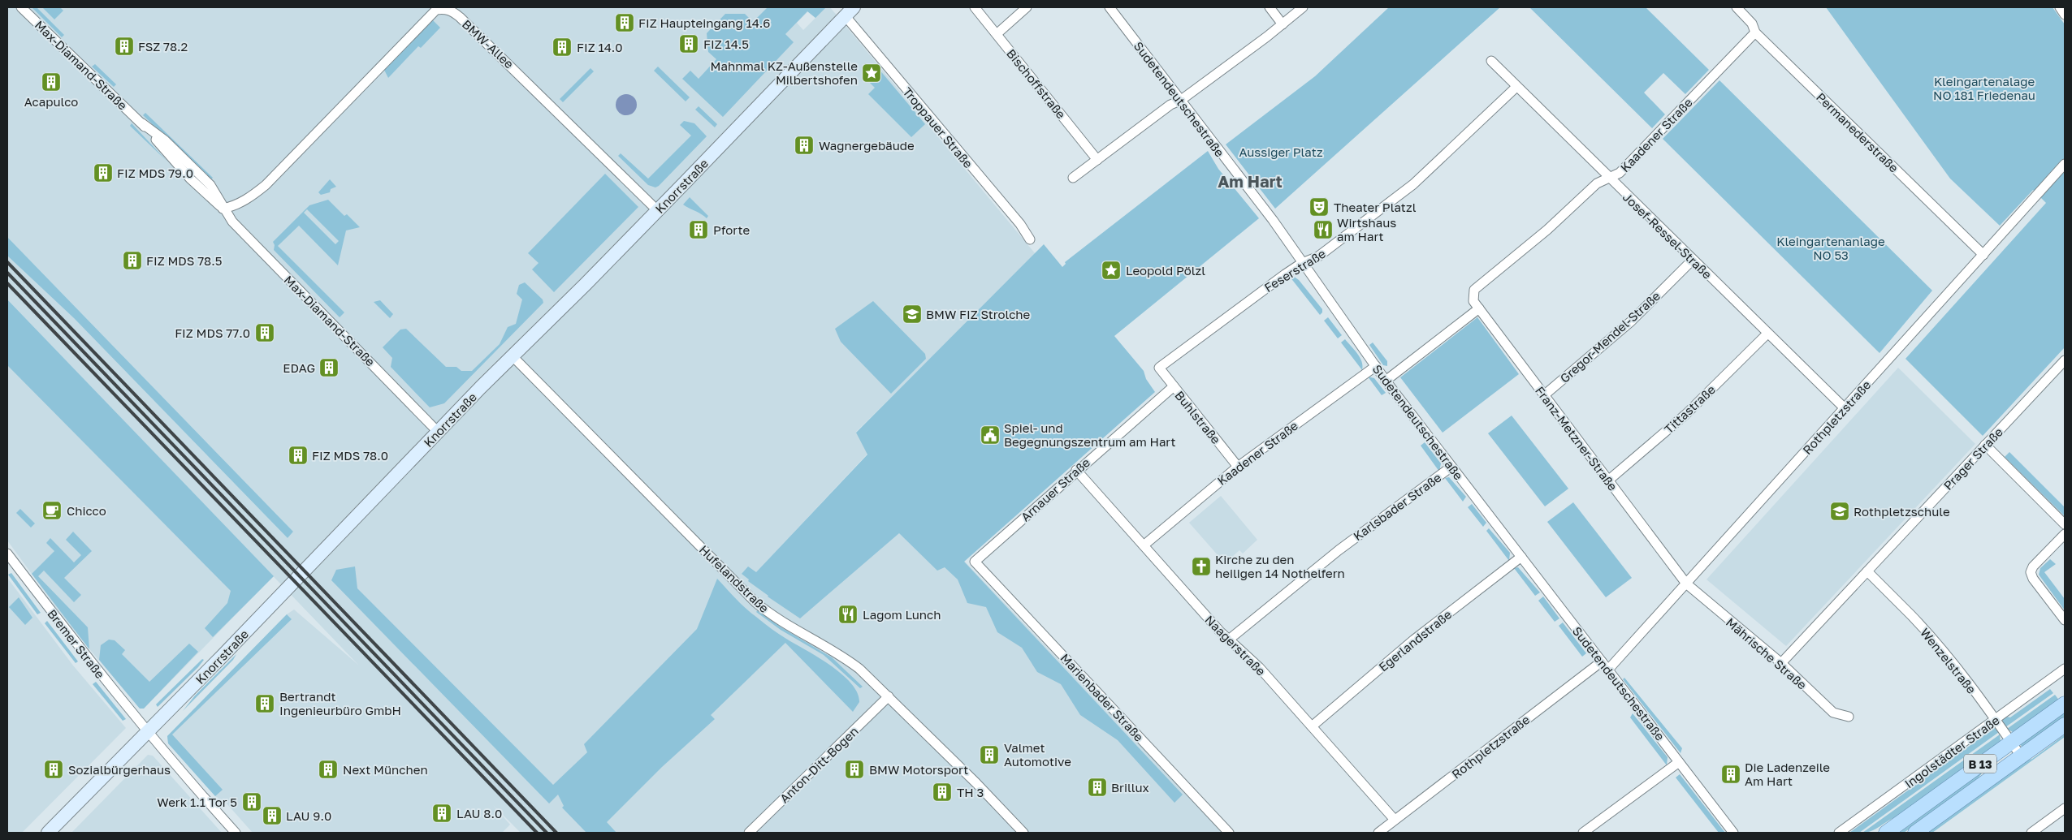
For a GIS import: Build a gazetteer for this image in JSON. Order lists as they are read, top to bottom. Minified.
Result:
{"streets":{"main road":["B 13"],"street":["BMW-Allee","Max-Diamand-Straße","Bischoffstraße","Sudetendeutschestraße","Troppauer Straße","Permanederstraße","Kaadener Straße","Knorrstraße","Josef-Ressel-Straße","Feserstraße","Gregor-Mendel-Straße","Tittastraße","Buhlstraße","Rothpletzstraße","Franz-Metzner-Straße","Prager Straße","Arnauer Straße","Karlsbader Straße","Hufelandstraße","Egerlandstraße","Bremer Straße","Naagerstraße","Mährische Straße","Wenzelstraße","Marienbader Straße","Ingolstädter Straße","Anton-Ditt-Bogen"]},"crossings":[["BMW-Allee","Max-Diamand-Straße"],["BMW-Allee","Knorrstraße"],["Max-Diamand-Straße","Knorrstraße"],["Sudetendeutschestraße","Kaadener Straße"],["Sudetendeutschestraße","Feserstraße"],["Sudetendeutschestraße","Rothpletzstraße"],["Sudetendeutschestraße","Karlsbader Straße"],["Sudetendeutschestraße","Egerlandstraße"],["Troppauer Straße","Knorrstraße"],["Permanederstraße","Kaadener Straße"],["Permanederstraße","Rothpletzstraße"],["Kaadener Straße","Josef-Ressel-Straße"],["Kaadener Straße","Buhlstraße"],["Kaadener Straße","Franz-Metzner-Straße"],["Kaadener Straße","Naagerstraße"],["Knorrstraße","Hufelandstraße"],["Knorrstraße","Bremer Straße"],["Josef-Ressel-Straße","Feserstraße"],["Josef-Ressel-Straße","Gregor-Mendel-Straße"],["Josef-Ressel-Straße","Tittastraße"],["Josef-Ressel-Straße","Rothpletzstraße"],["Feserstraße","Buhlstraße"],["Gregor-Mendel-Straße","Franz-Metzner-Straße"],["Tittastraße","Franz-Metzner-Straße"],["Buhlstraße","Arnauer Straße"],["Rothpletzstraße","Franz-Metzner-Straße"],["Rothpletzstraße","Naagerstraße"],["Rothpletzstraße","Mährische Straße"],["Franz-Metzner-Straße","Mährische Straße"],["Prager Straße","Mährische Straße"],["Prager Straße","Wenzelstraße"],["Arnauer Straße","Naagerstraße"],["Arnauer Straße","Marienbader Straße"],["Karlsbader Straße","Naagerstraße"],["Hufelandstraße","Anton-Ditt-Bogen"],["Egerlandstraße","Naagerstraße"],["Wenzelstraße","Ingolstädter Straße"],["Wenzelstraße","B 13"]],"districts":["Am Hart"],"parks":["Kleingartenalage NO 181 Friedenau","Aussiger Platz","Kleingartenanlage NO 53"],"places":{"building":["FIZ Haupteingang 14.6","FIZ 14.5","FSZ 78.2","FIZ 14.0","Acapulco","Wagnergebäude","FIZ MDS 79.0","Pforte","FIZ MDS 78.5","FIZ MDS 77.0","EDAG","FIZ MDS 78.0","Bertrandt Ingenieurbüro GmbH","Valmet Automotive","Sozialbürgerhaus","Next München","BMW Motorsport","Die Ladenzeile Am Hart","Brillux","TH 3","Werk 1.1 Tor 5","LAU 8.0","LAU 9.0"],"place":["Mahnmal KZ-Außenstelle Milbertshofen","Leopold Pölzl"],"theatre":["Theater Platzl"],"restaurant":["Wirtshaus am Hart","Lagom Lunch"],"school or university":["BMW FIZ Strolche","Rothpletzschule"],"public building":["Spiel- und Begegnungszentrum am Hart"],"cafe":["Chicco"],"church":["Kirche zu den heiligen 14 Nothelfern"]}}
